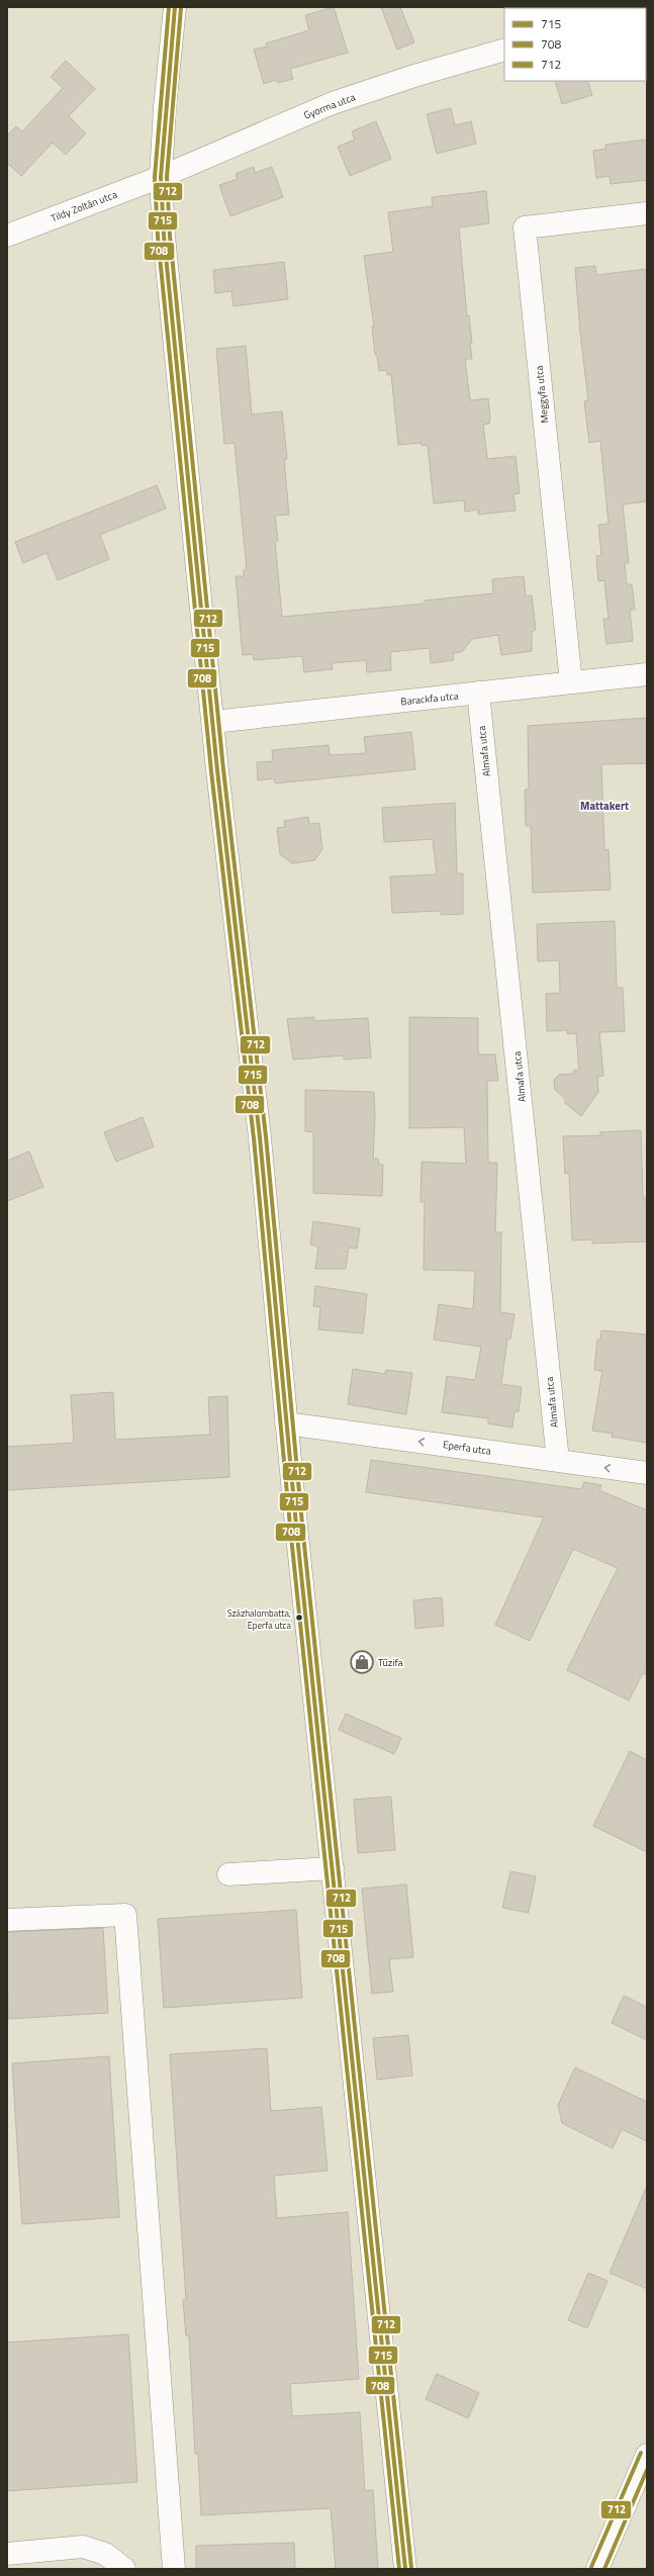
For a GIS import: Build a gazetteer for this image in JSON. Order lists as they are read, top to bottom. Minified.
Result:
{"streets":{"street":["Gyorma utca","Tildy Zoltán utca","Meggyfa utca","Barackfa utca","Almafa utca","Eperfa utca"]},"crossings":[["Gyorma utca","Tildy Zoltán utca"],["Meggyfa utca","Barackfa utca"],["Barackfa utca","Almafa utca"],["Almafa utca","Eperfa utca"]],"one_way":["Eperfa utca"],"districts":["Mattakert"],"places":{"other":["Százhalombatta, Eperfa utca"],"shop":["Tűzifa"]},"lines":["transit line 715","transit line 708","transit line 712"],"legend":["715","708","712"]}
